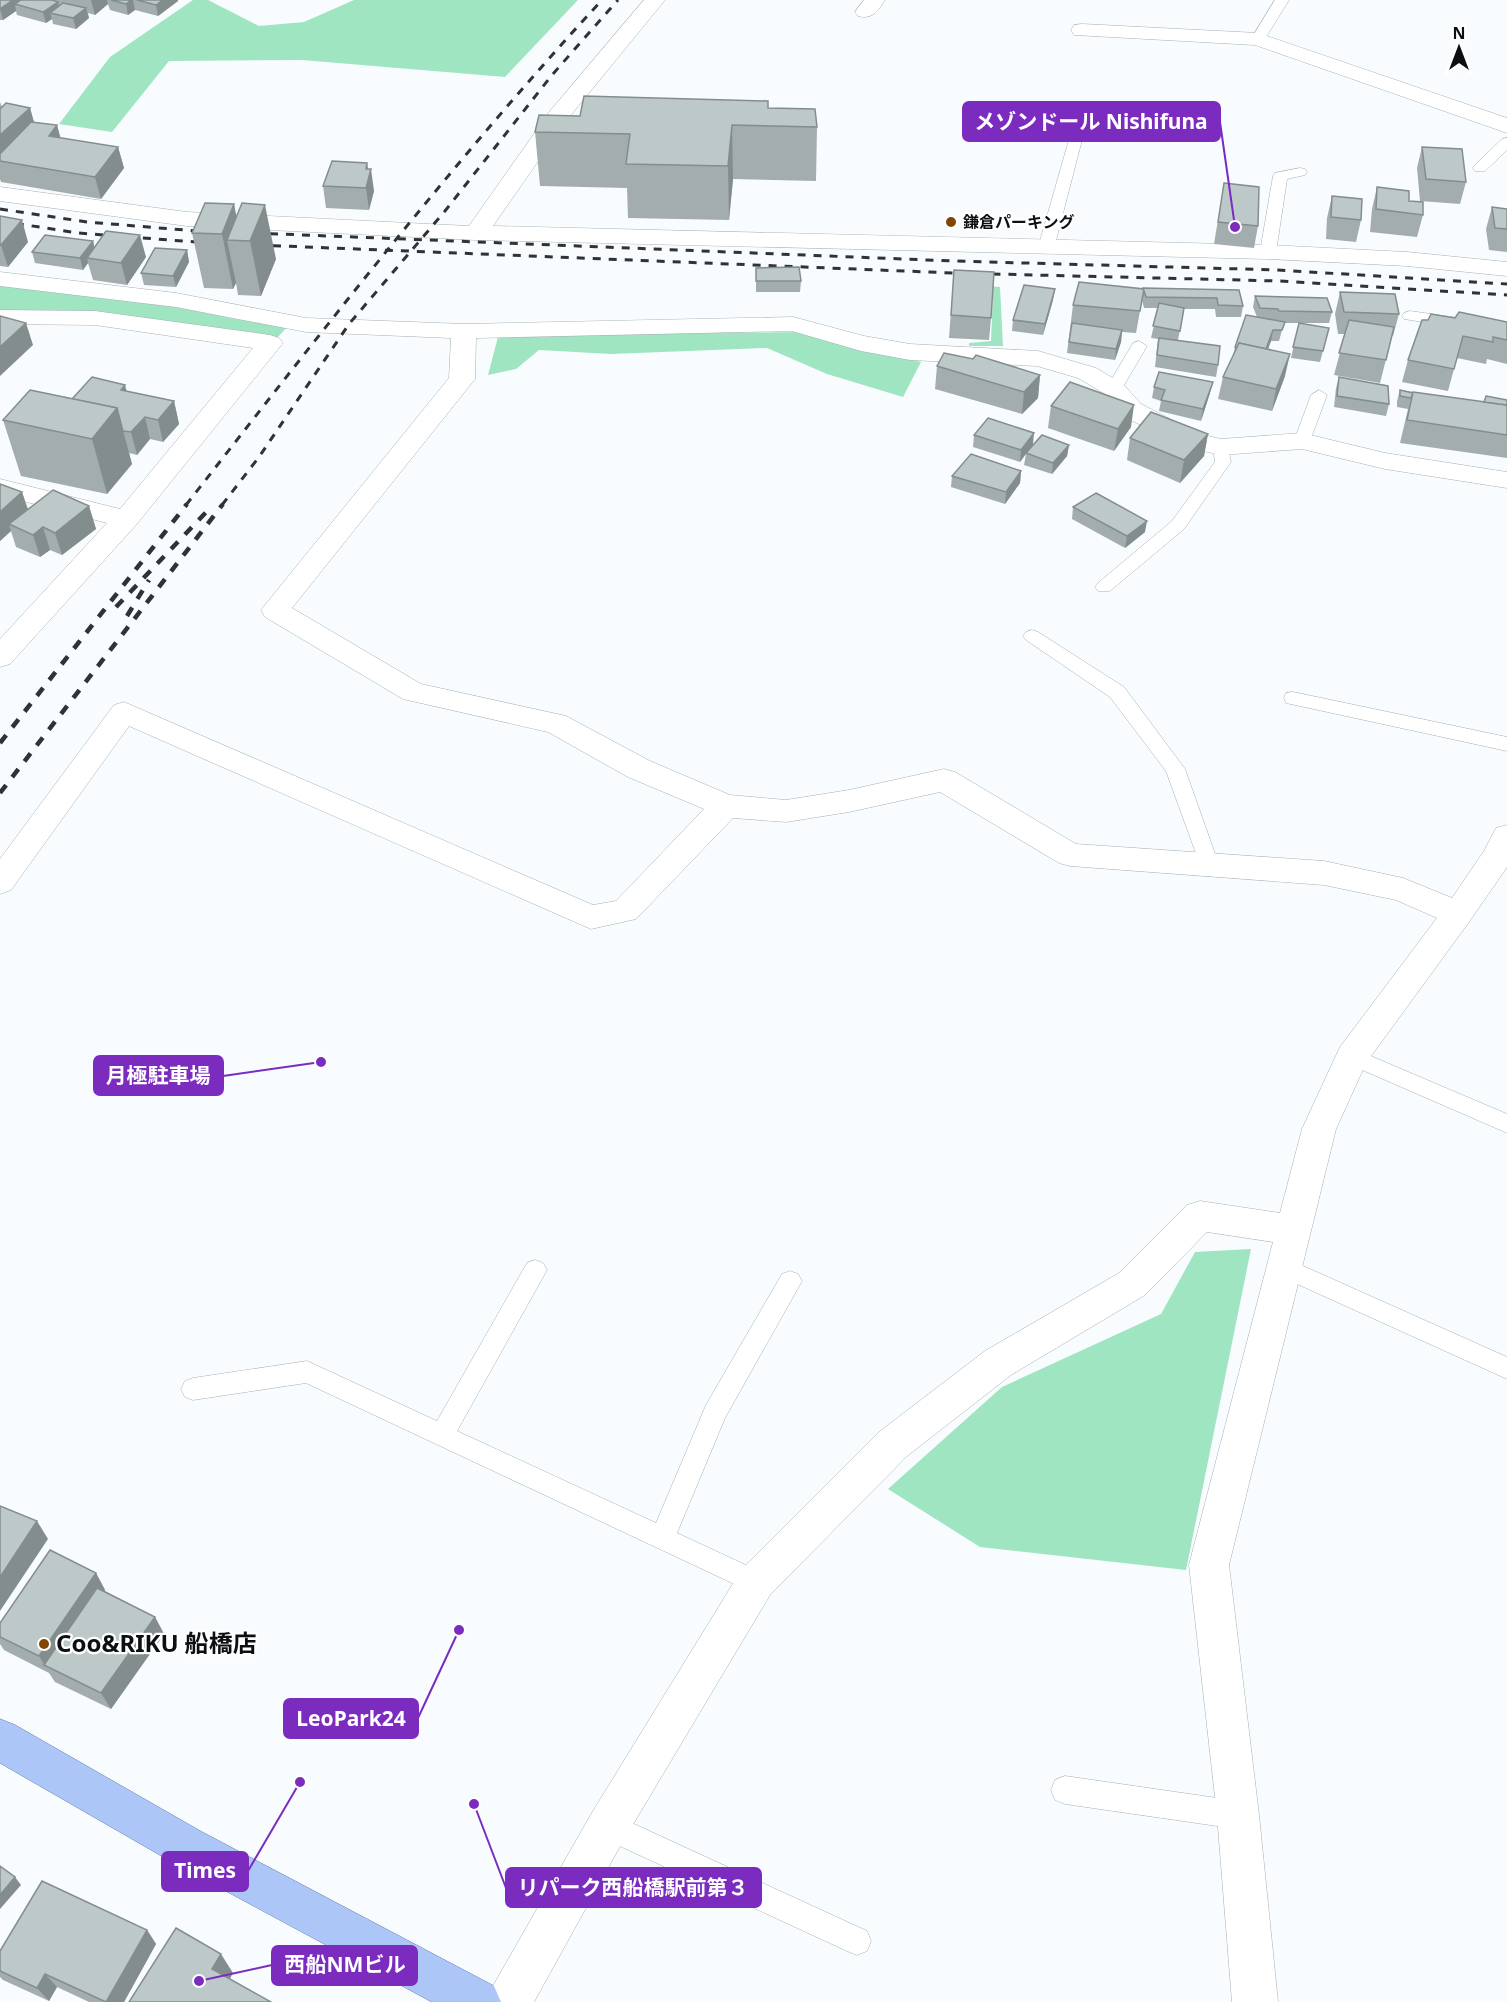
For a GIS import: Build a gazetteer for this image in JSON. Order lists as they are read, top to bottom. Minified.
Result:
{"places":["鎌倉パーキング","メゾンドール Nishifuna","月極駐車場","LeoPark24","Coo&RIKU 船橋店","Times","リパーク西船橋駅前第３","西船NMビル"],"north":"top"}
